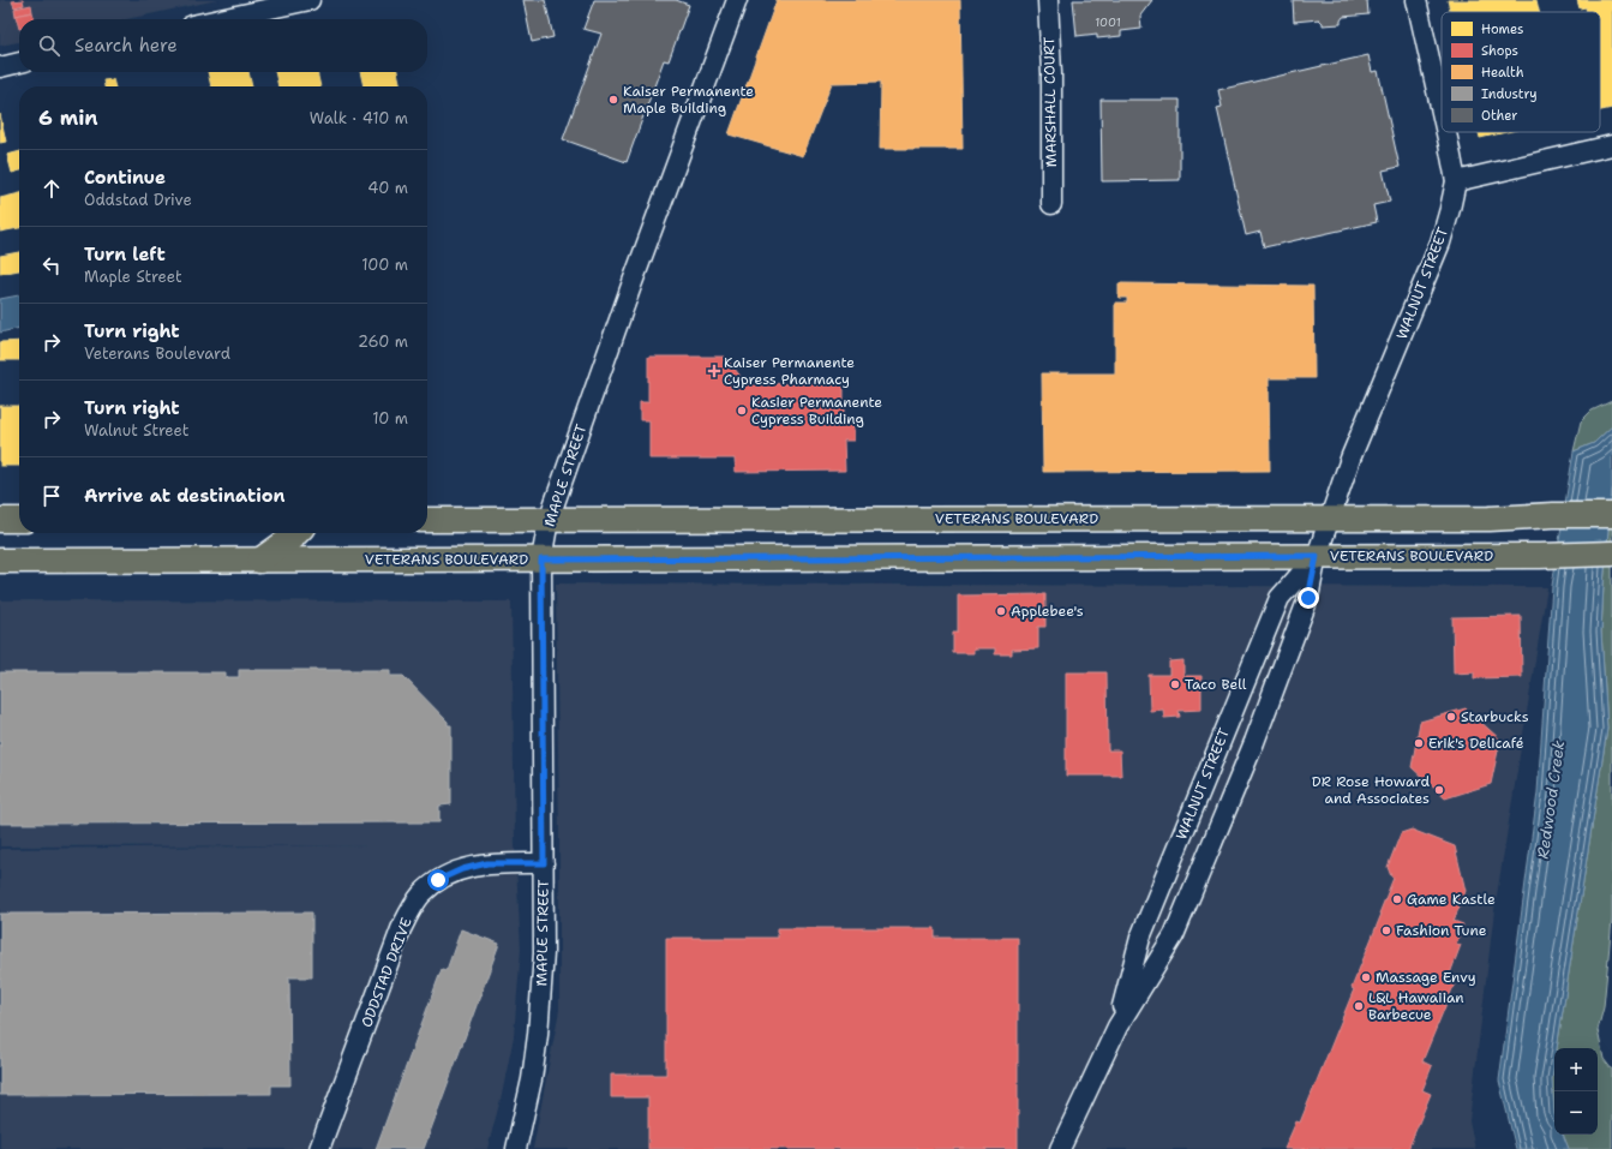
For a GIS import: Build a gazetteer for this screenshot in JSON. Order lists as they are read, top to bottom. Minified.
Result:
{"streets":{"main road":["VETERANS BOULEVARD"],"street":["MARSHALL COURT","WALNUT STREET","MAPLE STREET","ODDSTAD DRIVE"]},"crossings":[["WALNUT STREET","VETERANS BOULEVARD"],["MAPLE STREET","VETERANS BOULEVARD"],["MAPLE STREET","ODDSTAD DRIVE"]],"water":["Redwood Creek"],"places":{"other":["Kaiser Permanente Maple Building","Kasier Permanente Cypress Building","Applebee's","Taco Bell","Starbucks","Erik's Delicafé","DR Rose Howard and Associates","Game Kastle","Fashion Tune","Massage Envy","L&L Hawaiian Barbecue"],"health":["Kaiser Permanente Cypress Pharmacy"]},"house_numbers":["1001"],"legend":["Homes","Shops","Health","Industry","Other"],"page":{"search":"Search here","heading":["6 min","Walk · 410 m"],"list":[["Continue","Oddstad Drive","40 m"],["Turn left","Maple Street","100 m"],["Turn right","Veterans Boulevard","260 m"],["Turn right","Walnut Street","10 m"],"Arrive at destination"],"map_buttons":["+","−"]}}
